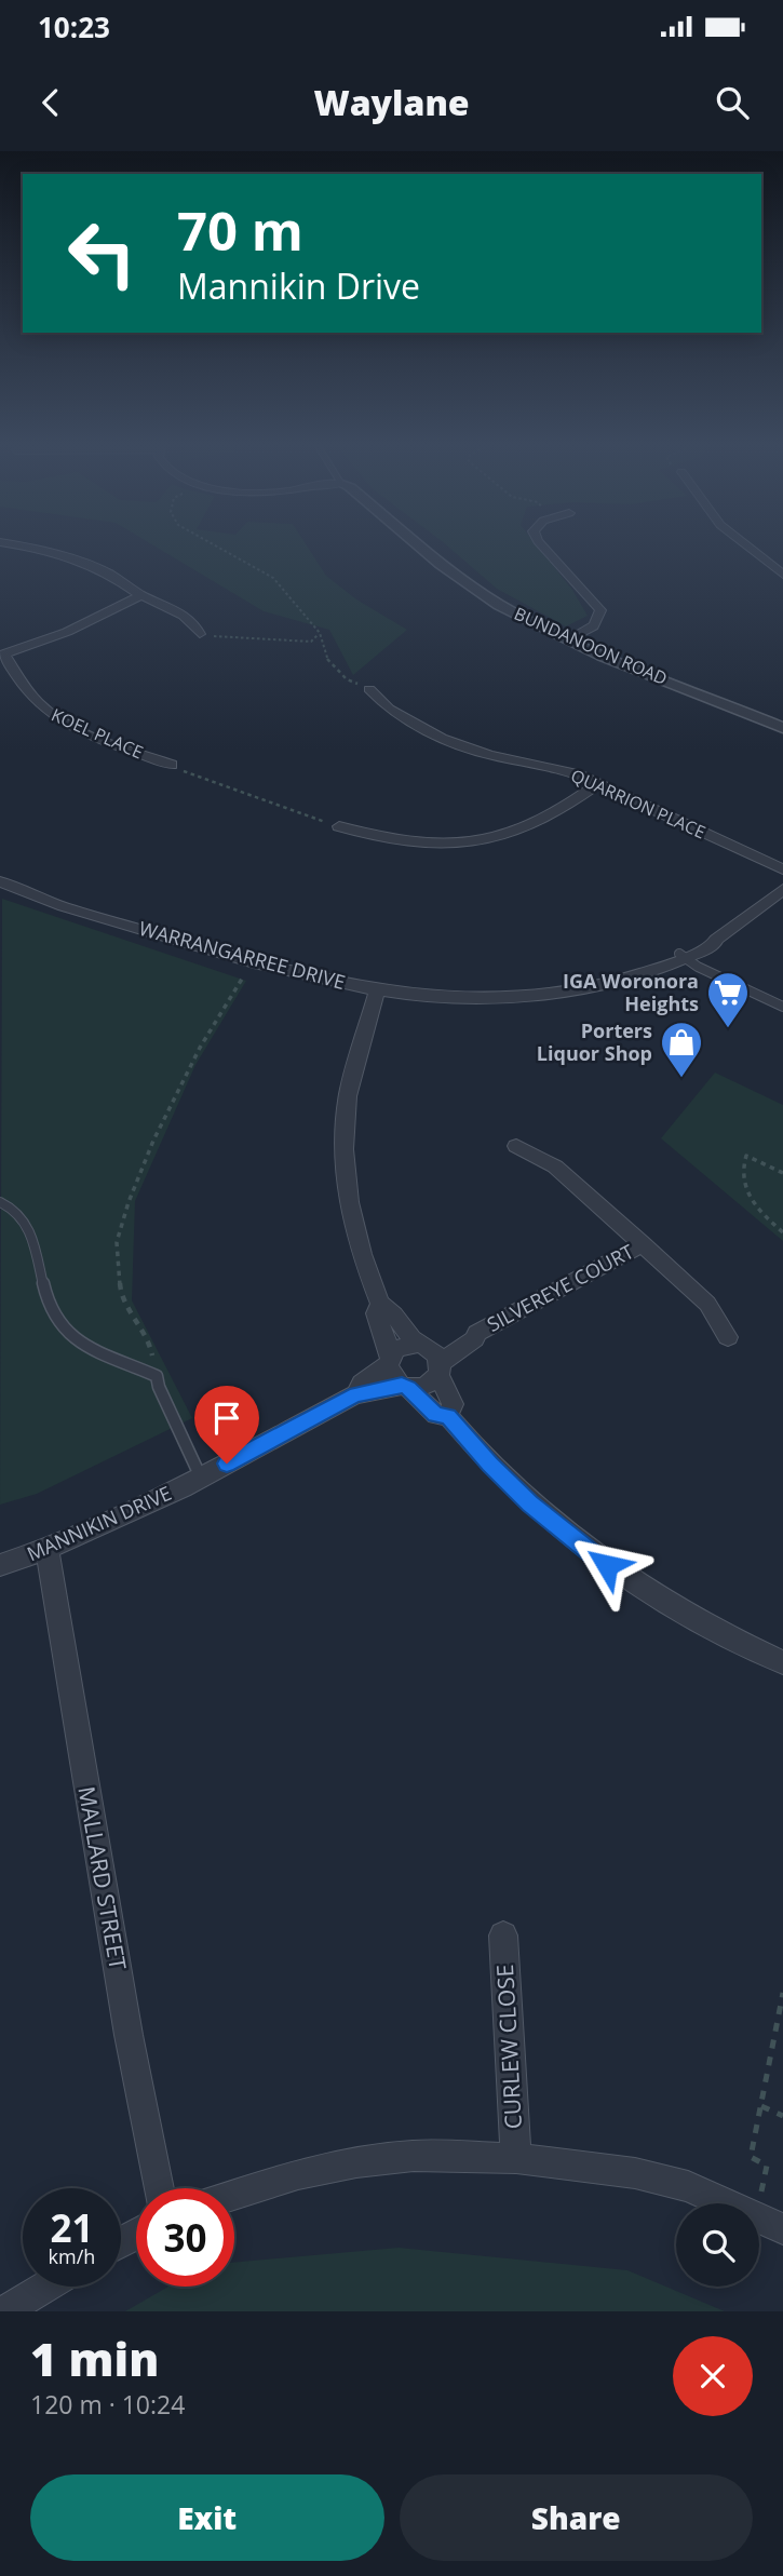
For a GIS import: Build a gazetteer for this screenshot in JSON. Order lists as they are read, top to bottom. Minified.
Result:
{"streets":{"street":["BUNDANOON ROAD","KOEL PLACE","QUARRION PLACE","WARRANGARREE DRIVE","SILVEREYE COURT","MANNIKIN DRIVE","MALLARD STREET","CURLEW CLOSE"]},"crossings":[["SILVEREYE COURT","MANNIKIN DRIVE"],["MANNIKIN DRIVE","MALLARD STREET"]],"places":{"supermarket":["IGA Woronora Heights"],"shop":["Porters Liquor Shop"]},"page":{"status":"10:23","header":"Waylane","turn":["70 m","Mannikin Drive"],"speed":"21 km/h","limit":"30","heading":["1 min","120 m · 10:24"],"buttons":["Exit","Share"]}}
